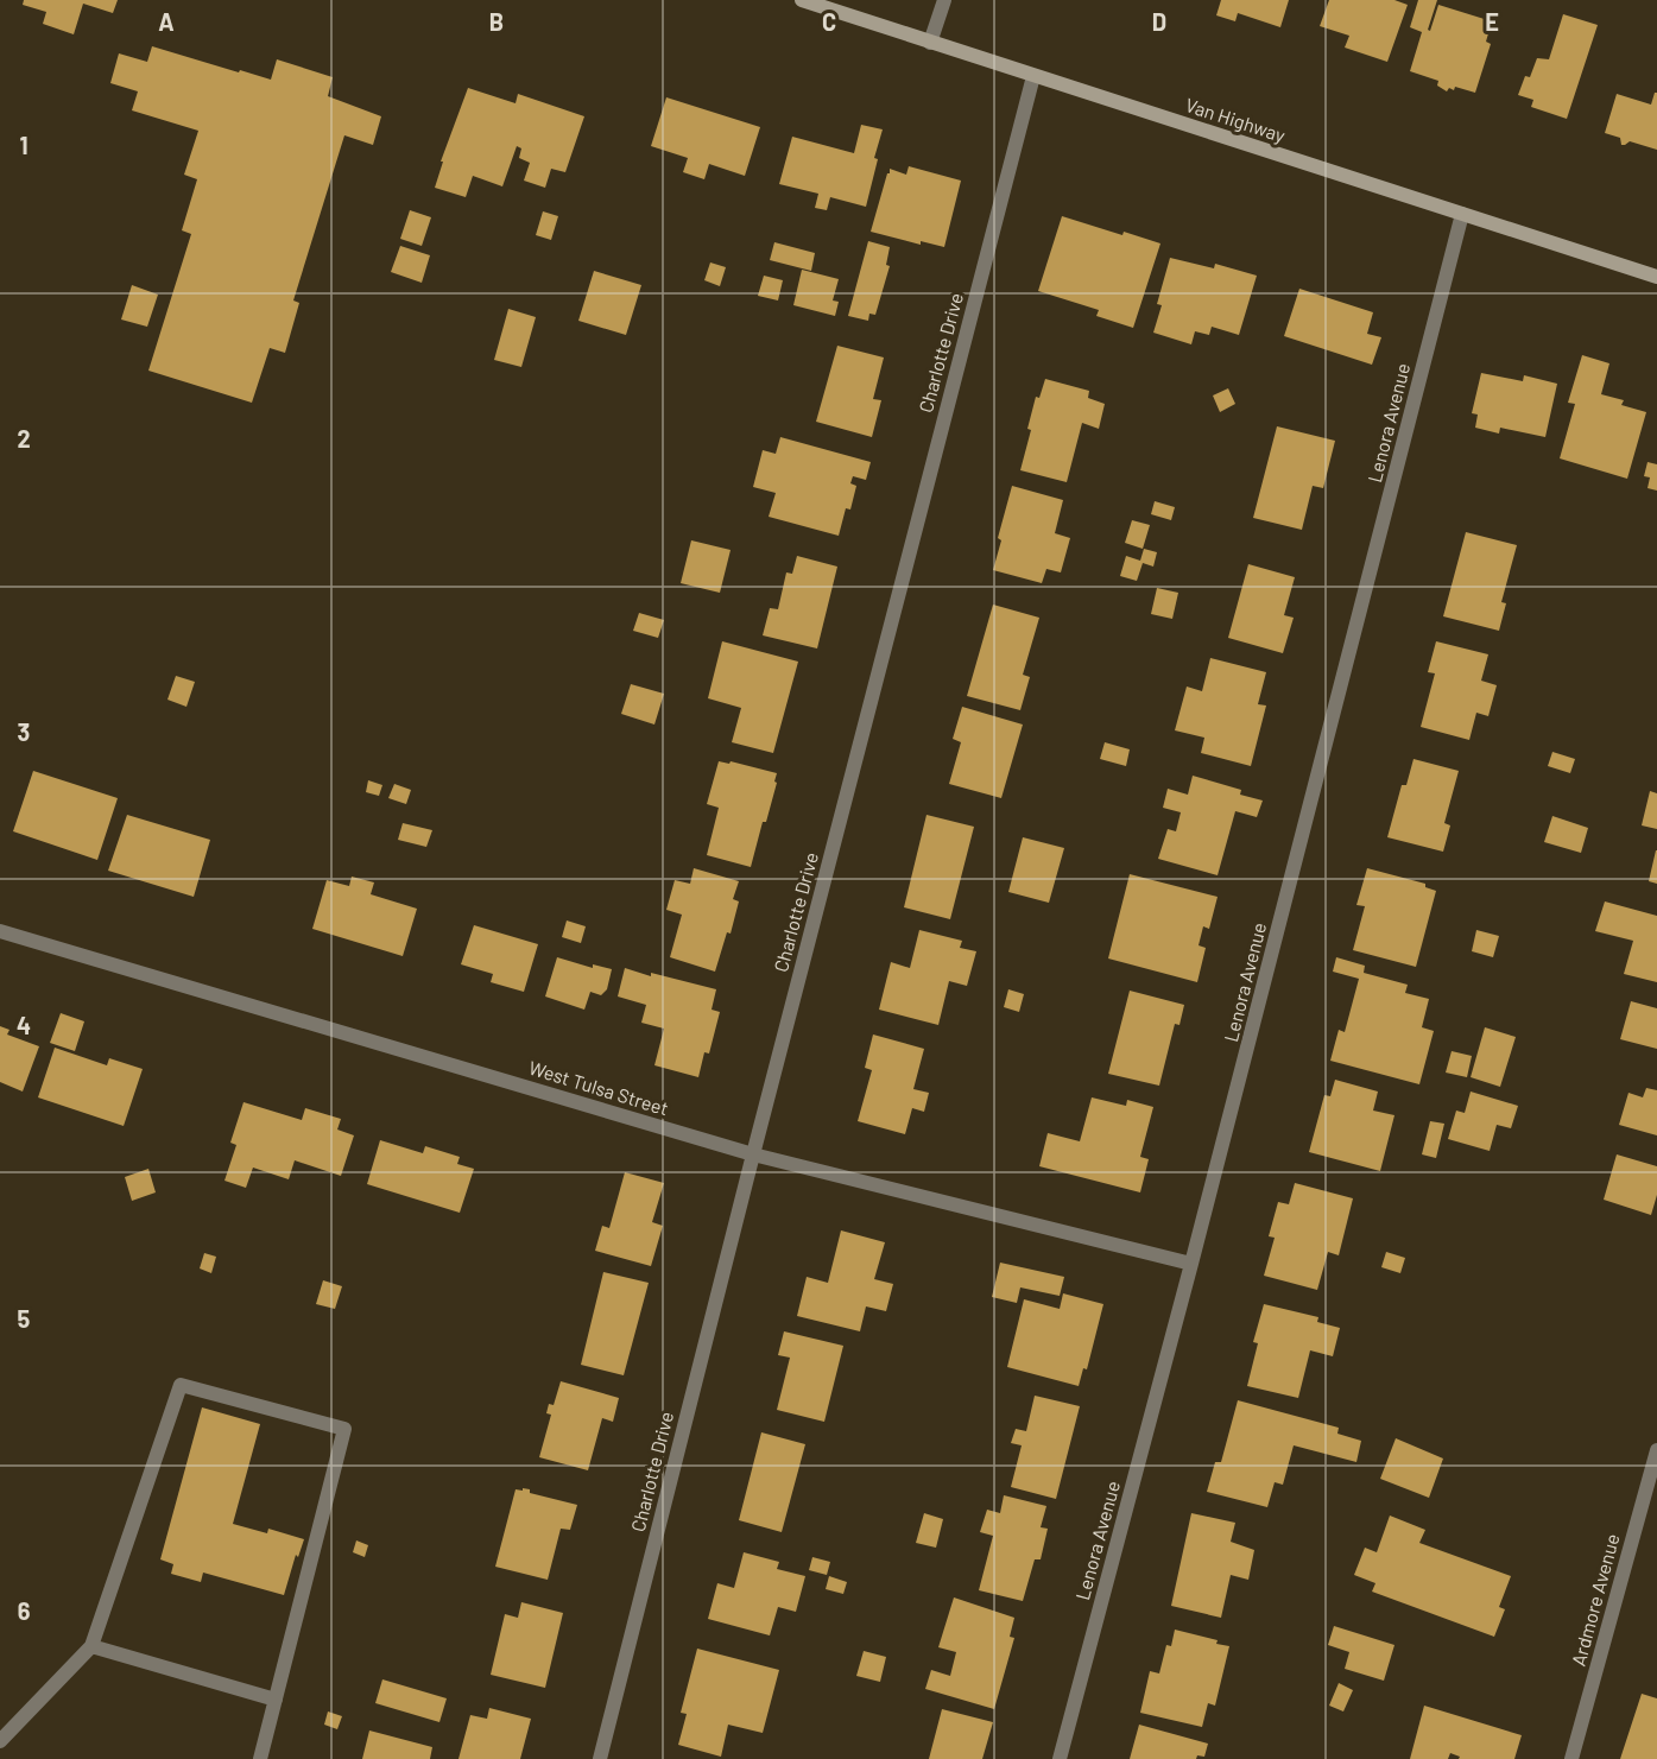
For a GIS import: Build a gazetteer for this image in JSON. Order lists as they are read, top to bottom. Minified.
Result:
{"streets":{"main road":["Van Highway"],"street":["Charlotte Drive","Lenora Avenue","West Tulsa Street","Ardmore Avenue"]},"crossings":[["Van Highway","Charlotte Drive"],["Van Highway","Lenora Avenue"],["Charlotte Drive","West Tulsa Street"],["Lenora Avenue","West Tulsa Street"]],"grid":{"columns":["A","B","C","D","E"],"rows":["1","2","3","4","5","6"]}}
